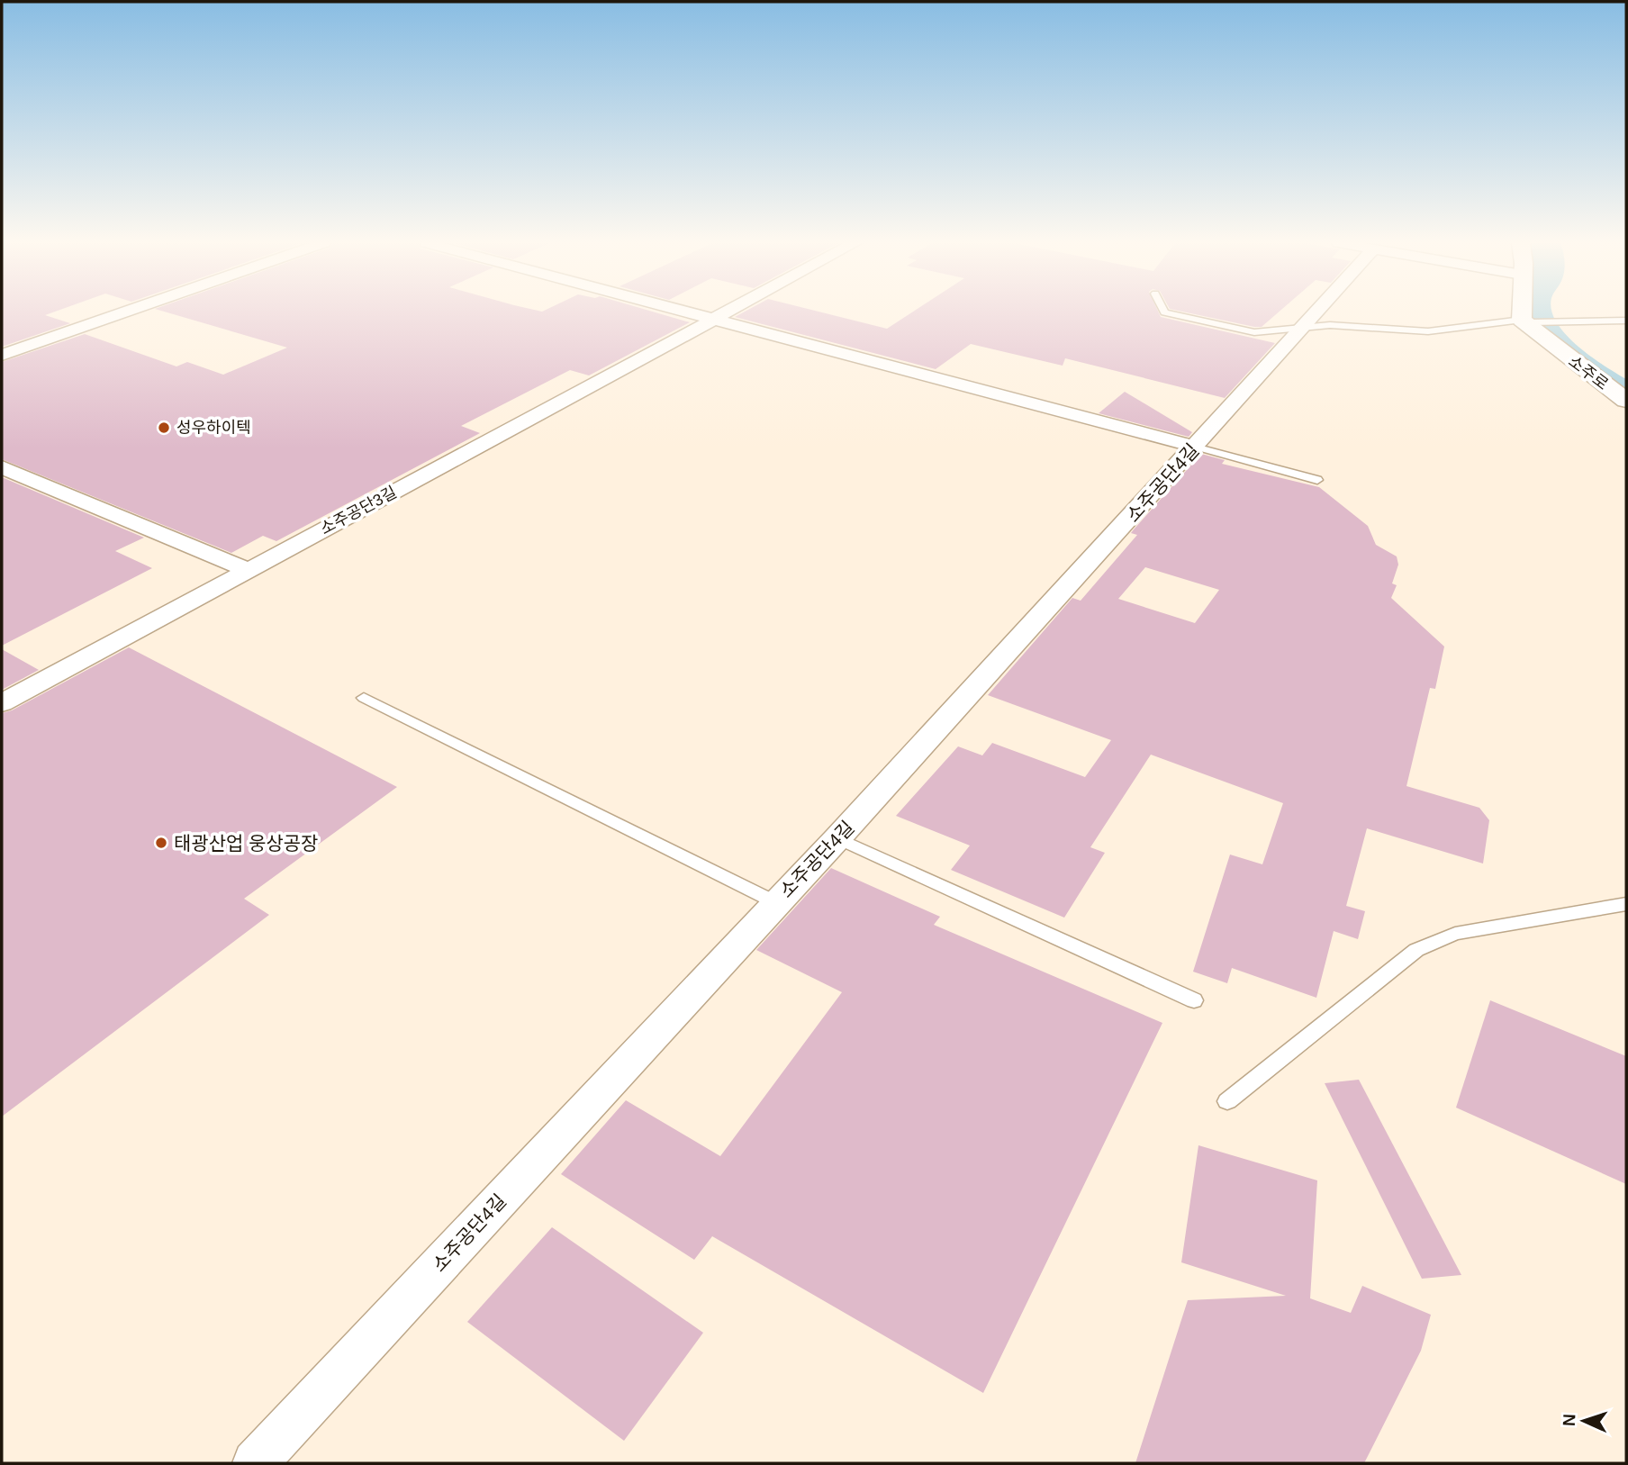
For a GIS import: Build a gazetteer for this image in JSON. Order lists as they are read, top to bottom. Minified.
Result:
{"streets":{"street":["소주로","소주공단4길","소주공단3길"]},"places":["성우하이텍","태광산업 웅상공장"],"north":"left"}
